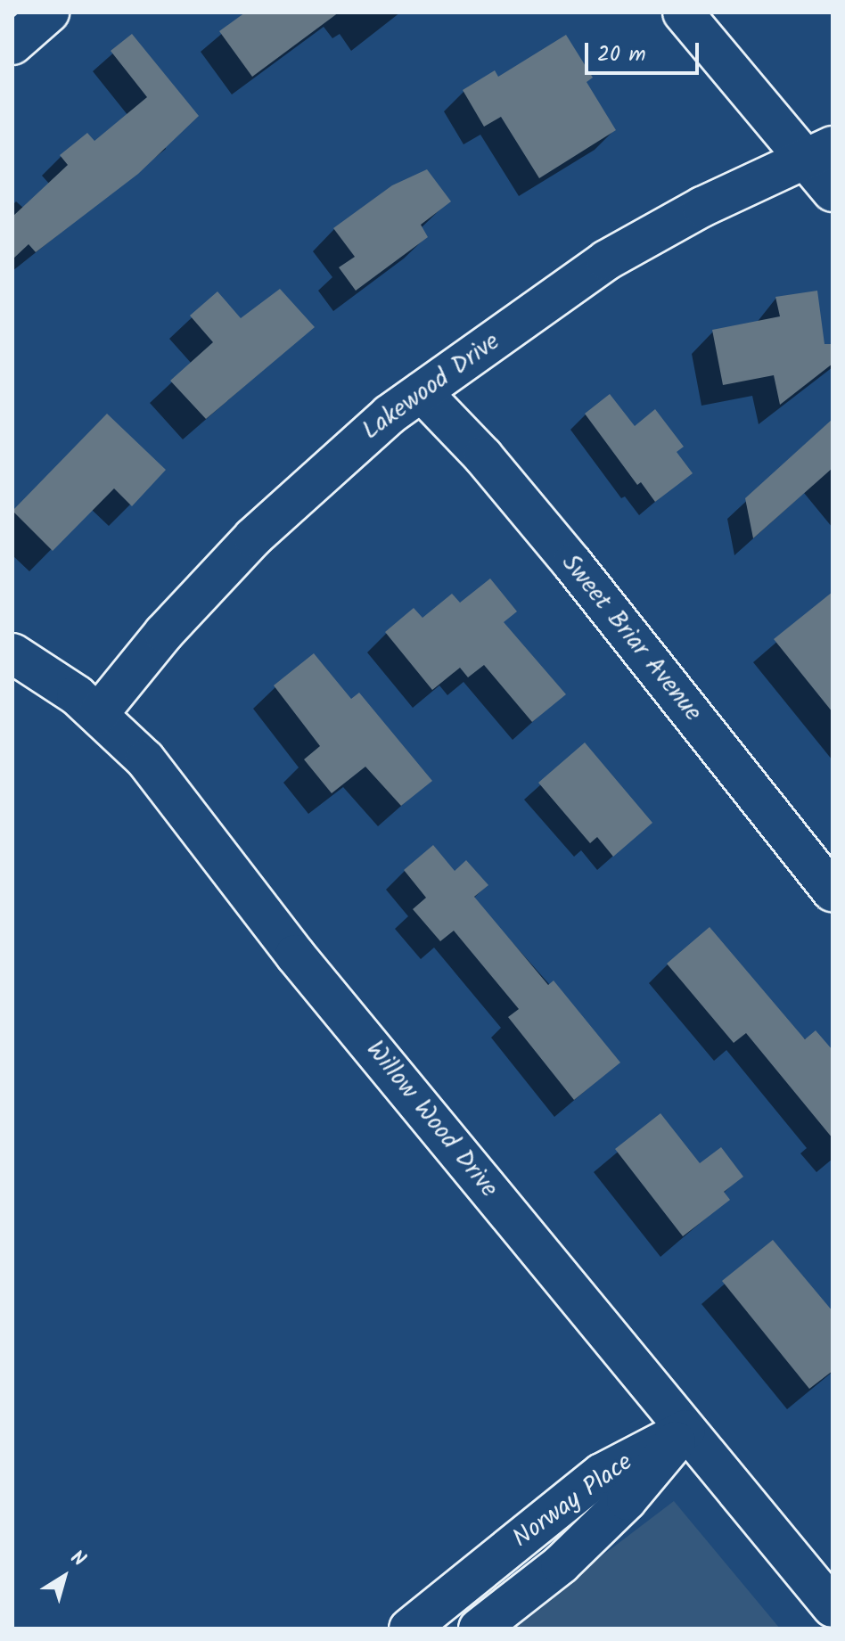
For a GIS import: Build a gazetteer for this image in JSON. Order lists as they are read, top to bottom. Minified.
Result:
{"streets":{"street":["Lakewood Drive","Sweet Briar Avenue","Willow Wood Drive","Norway Place"]},"crossings":[["Lakewood Drive","Sweet Briar Avenue"],["Lakewood Drive","Willow Wood Drive"],["Willow Wood Drive","Norway Place"]],"scale_bar":"20 m","north":"top right"}
